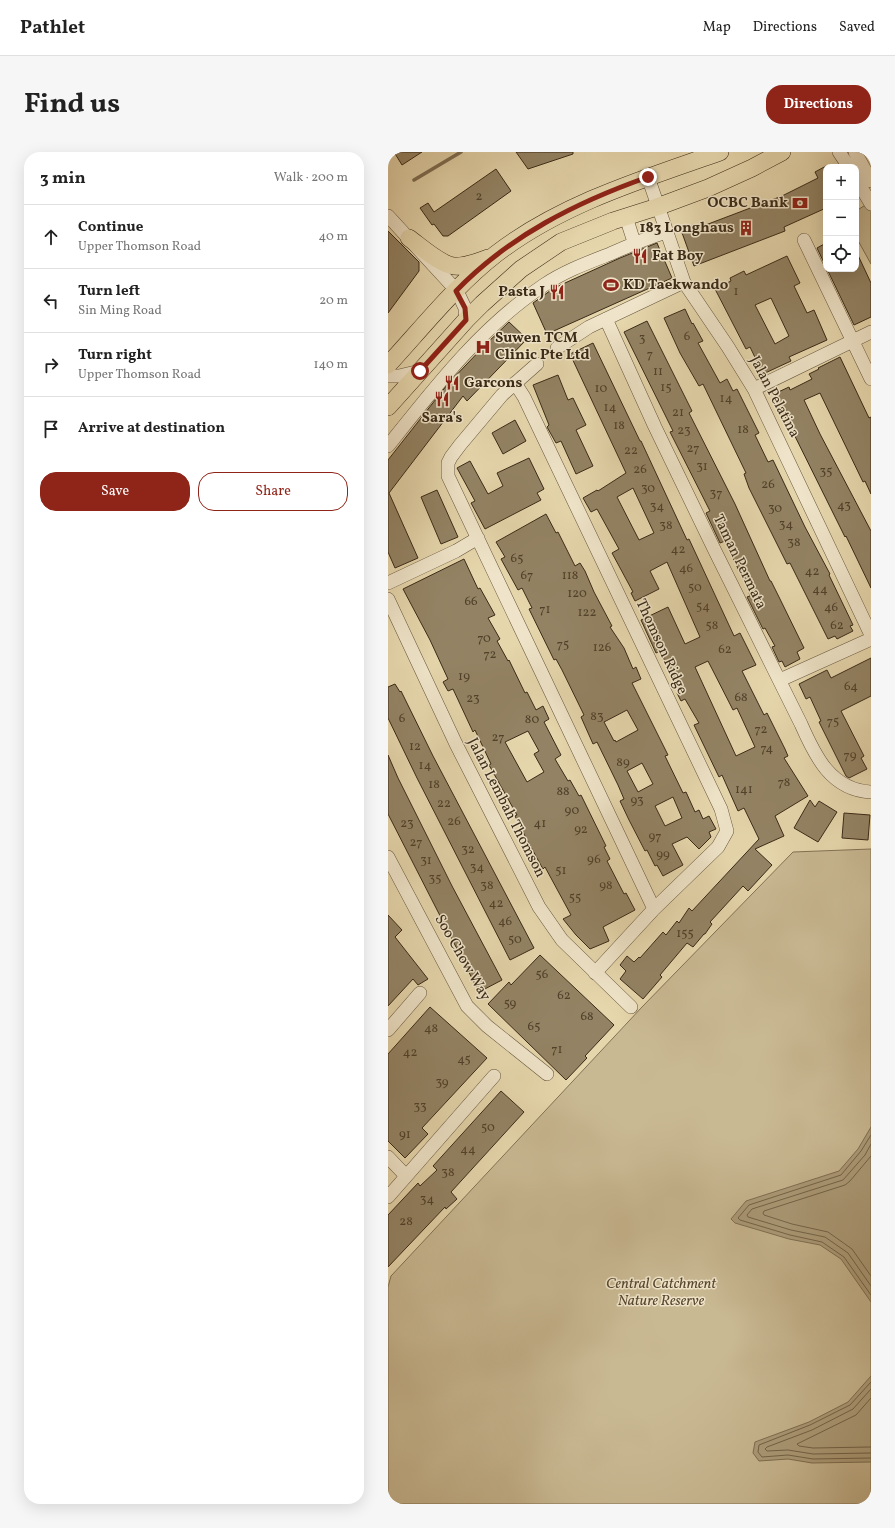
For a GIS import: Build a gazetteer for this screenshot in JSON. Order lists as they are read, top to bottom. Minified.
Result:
{"streets":{"street":["Jalan Pelatina","Taman Permata","Thomson Ridge","Jalan Lembah Thomson","Soo Chow Way"]},"crossings":[["Thomson Ridge","Jalan Lembah Thomson"]],"parks":["Central Catchment Nature Reserve"],"places":{"bank":["OCBC Bank"],"building":["183 Longhaus"],"restaurant":["Fat Boy","Pasta J","Garcons","Sara's"],"sports":["KD Taekwando"],"hospital":["Suwen TCM Clinic Pte Ltd"]},"house_numbers":["2","1","6","3","7","11","15","10","14","14","21","18","18","23","27","22","31","26","35","26","30","37","43","34","30","34","38","38","42","65","46","42","67","118","50","44","120","66","54","46","71","122","58","62","70","75","126","62","72","19","64","68","23","83","6","80","75","72","27","12","74","79","89","14","78","18","141","88","93","22","90","26","23","41","92","97","27","32","99","96","31","34","51","35","38","98","55","42","46","155","50","56","62","59","68","65","48","71","42","45","39","33","50","91","44","38","34","28"],"page":{"header":"Pathlet","nav":["Map","Directions","Saved"],"title":"Find us","buttons":["Directions",["Save","Share"]],"heading":["3 min","Walk · 200 m"],"map_buttons":["+","−"],"list":[["Continue","Upper Thomson Road","40 m"],["Turn left","Sin Ming Road","20 m"],["Turn right","Upper Thomson Road","140 m"],"Arrive at destination"]}}
